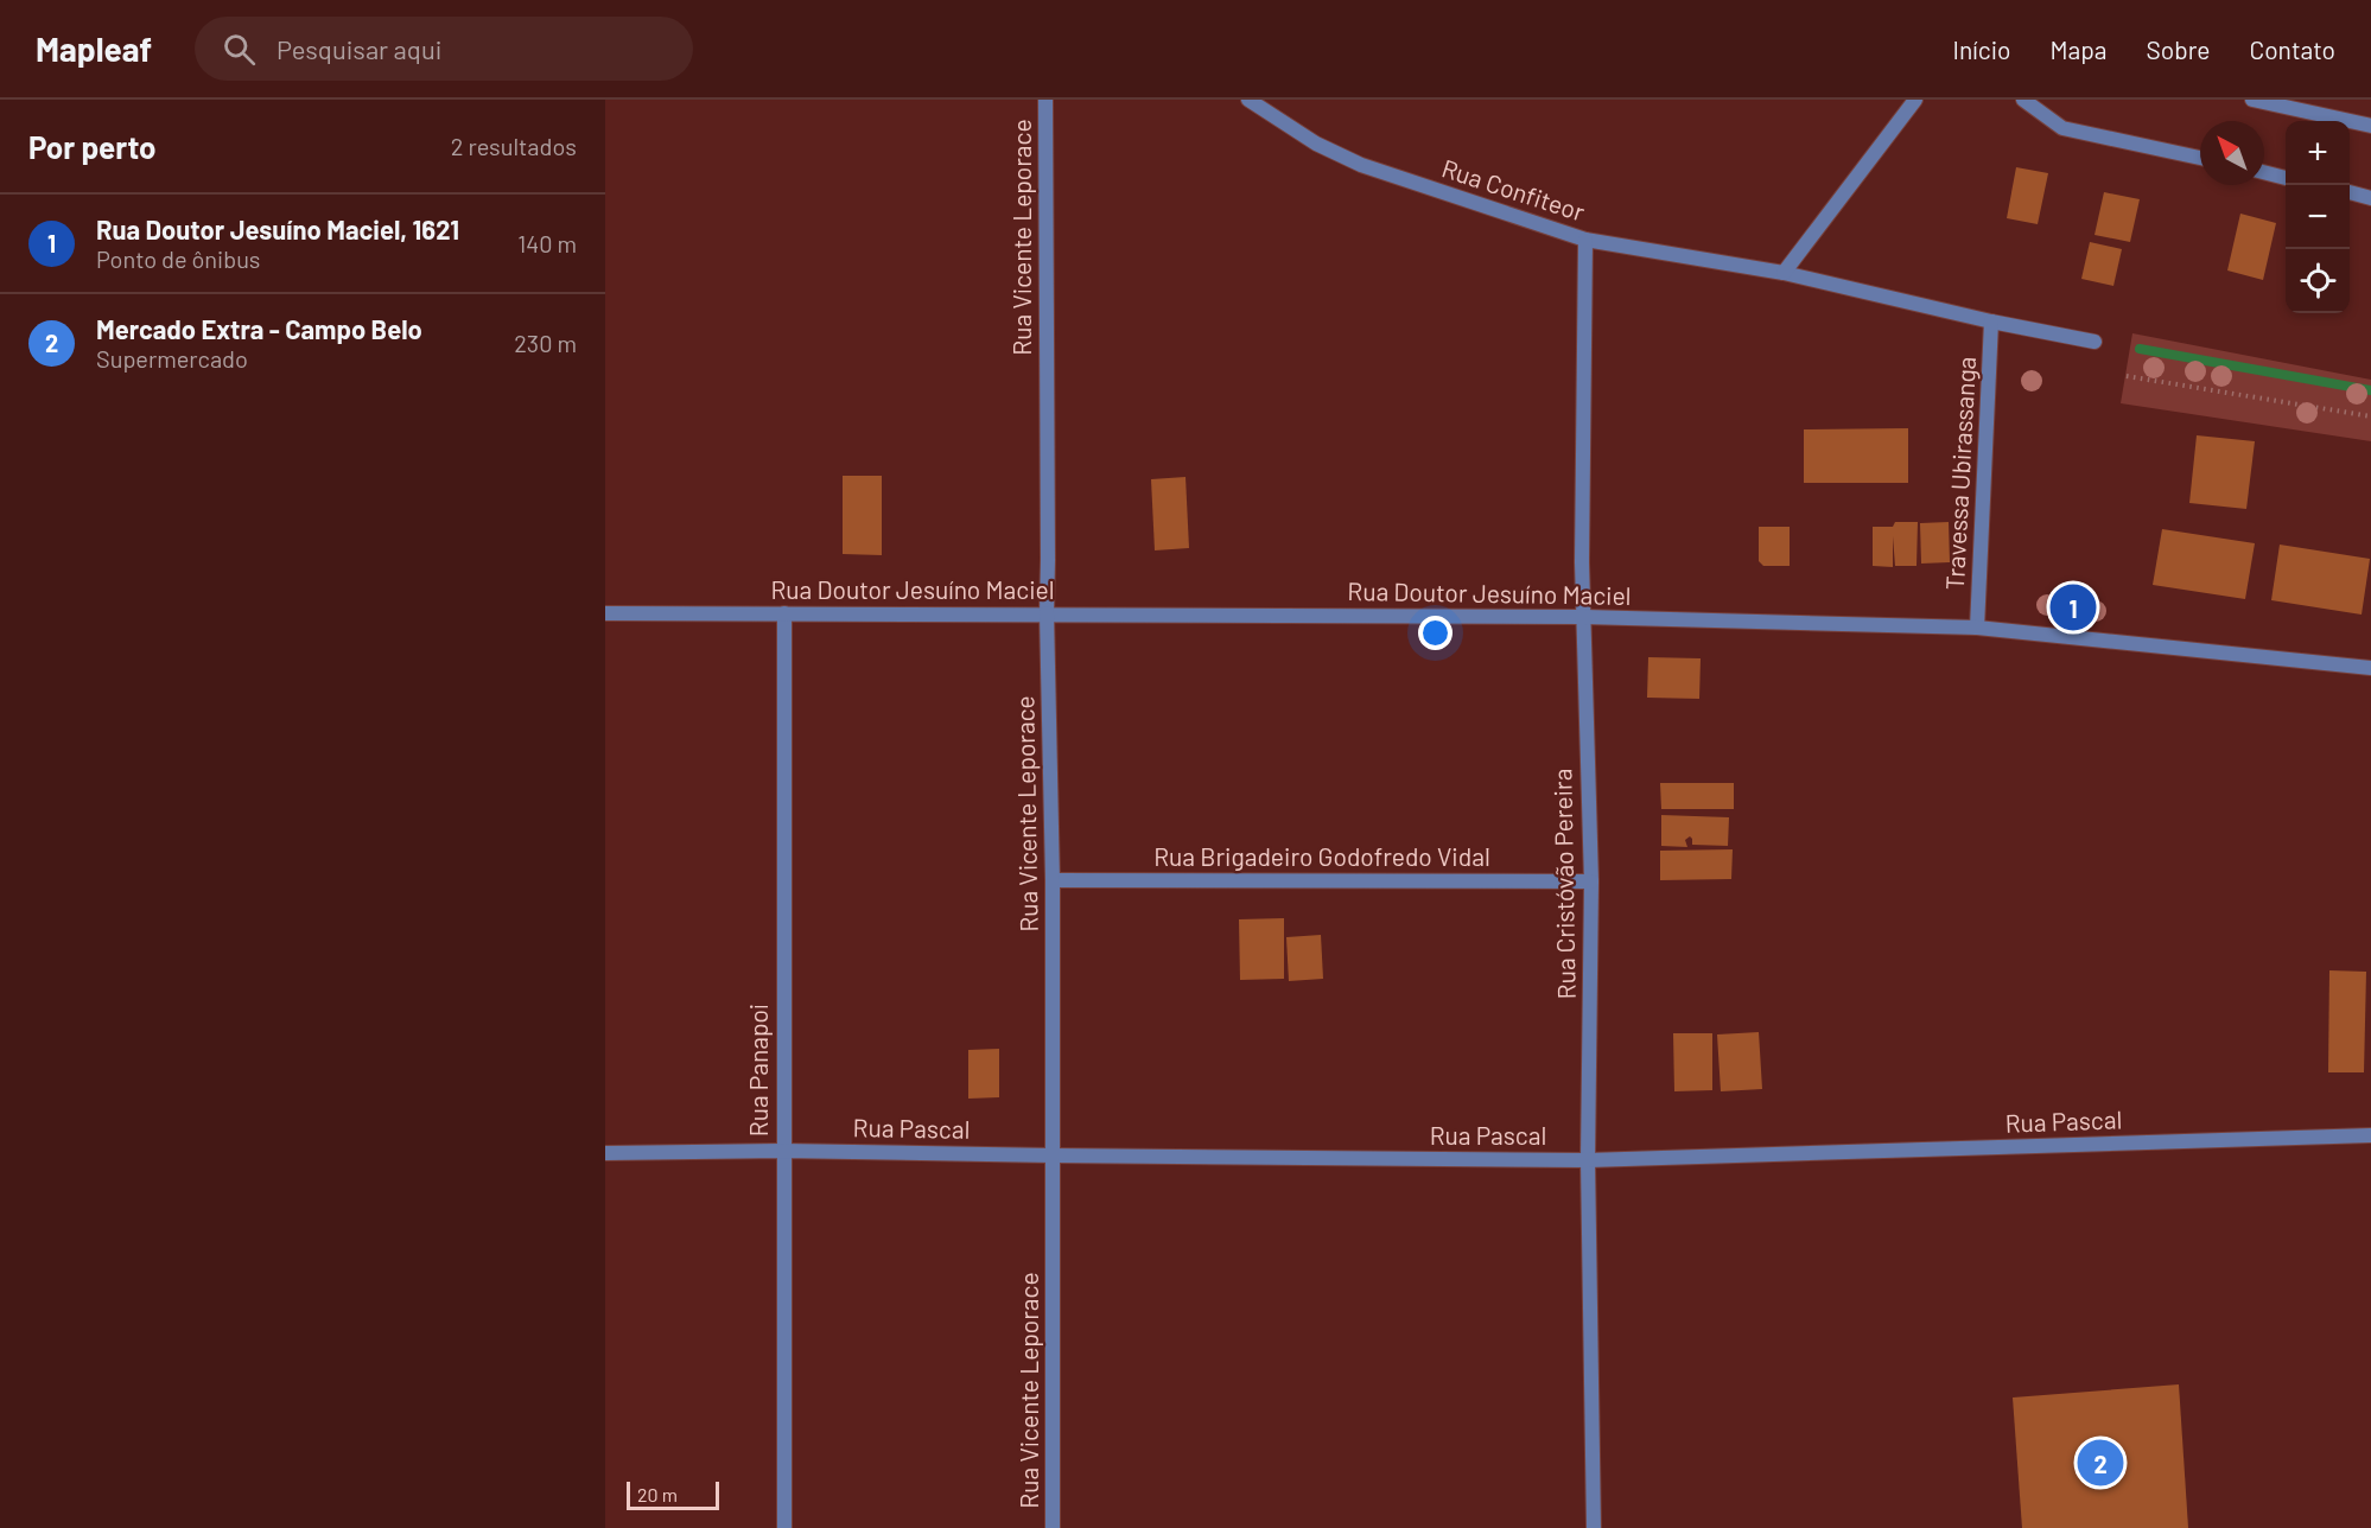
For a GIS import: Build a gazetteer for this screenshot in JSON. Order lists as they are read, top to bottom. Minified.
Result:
{"streets":{"street":["Rua Confiteor","Rua Vicente Leporace","Travessa Ubirassanga","Rua Doutor Jesuíno Maciel","Rua Brigadeiro Godofredo Vidal","Rua Cristóvão Pereira","Rua Panapoi","Rua Pascal"]},"crossings":[["Rua Confiteor","Travessa Ubirassanga"],["Rua Confiteor","Rua Cristóvão Pereira"],["Rua Vicente Leporace","Rua Doutor Jesuíno Maciel"],["Rua Vicente Leporace","Rua Brigadeiro Godofredo Vidal"],["Rua Vicente Leporace","Rua Pascal"],["Travessa Ubirassanga","Rua Doutor Jesuíno Maciel"],["Rua Doutor Jesuíno Maciel","Rua Cristóvão Pereira"],["Rua Doutor Jesuíno Maciel","Rua Panapoi"],["Rua Brigadeiro Godofredo Vidal","Rua Cristóvão Pereira"],["Rua Cristóvão Pereira","Rua Pascal"],["Rua Panapoi","Rua Pascal"]],"scale_bar":"20 m","north":"top left","page":{"header":"Mapleaf","search":"Pesquisar aqui","nav":["Início","Mapa","Sobre","Contato"],"heading":["Por perto","2 resultados"],"map_buttons":["+","−"],"list":[{"mark":"1","name":"Rua Doutor Jesuíno Maciel, 1621","note":"Ponto de ônibus","value":"140 m"},{"mark":"2","name":"Mercado Extra - Campo Belo","note":"Supermercado","value":"230 m"}],"pins":["1","2"],"scale":"20 m"}}
